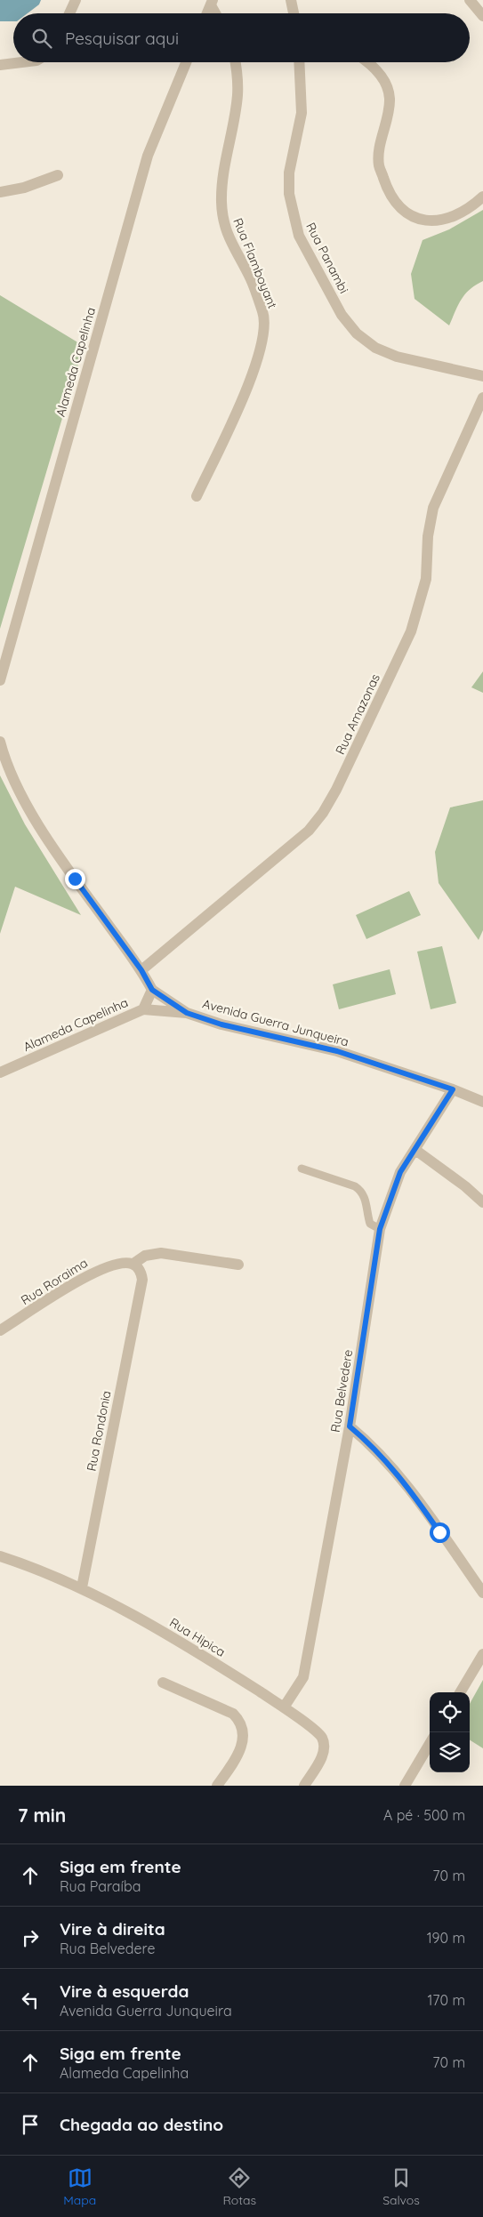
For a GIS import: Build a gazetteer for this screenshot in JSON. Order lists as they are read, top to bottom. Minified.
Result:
{"streets":{"street":["Rua Panambi","Rua Flamboyant","Alameda Capelinha","Rua Amazonas","Avenida Guerra Junqueira","Rua Roraima","Rua Belvedere","Rua Rondonia","Rua Hipica"]},"crossings":[["Alameda Capelinha","Avenida Guerra Junqueira"],["Avenida Guerra Junqueira","Rua Belvedere"],["Rua Roraima","Rua Rondonia"],["Rua Belvedere","Rua Hipica"],["Rua Rondonia","Rua Hipica"]],"page":{"search":"Pesquisar aqui","heading":["7 min","A pé · 500 m"],"list":[["Siga em frente","Rua Paraíba","70 m"],["Vire à direita","Rua Belvedere","190 m"],["Vire à esquerda","Avenida Guerra Junqueira","170 m"],["Siga em frente","Alameda Capelinha","70 m"],"Chegada ao destino"],"nav":["Mapa","Rotas","Salvos"]}}
